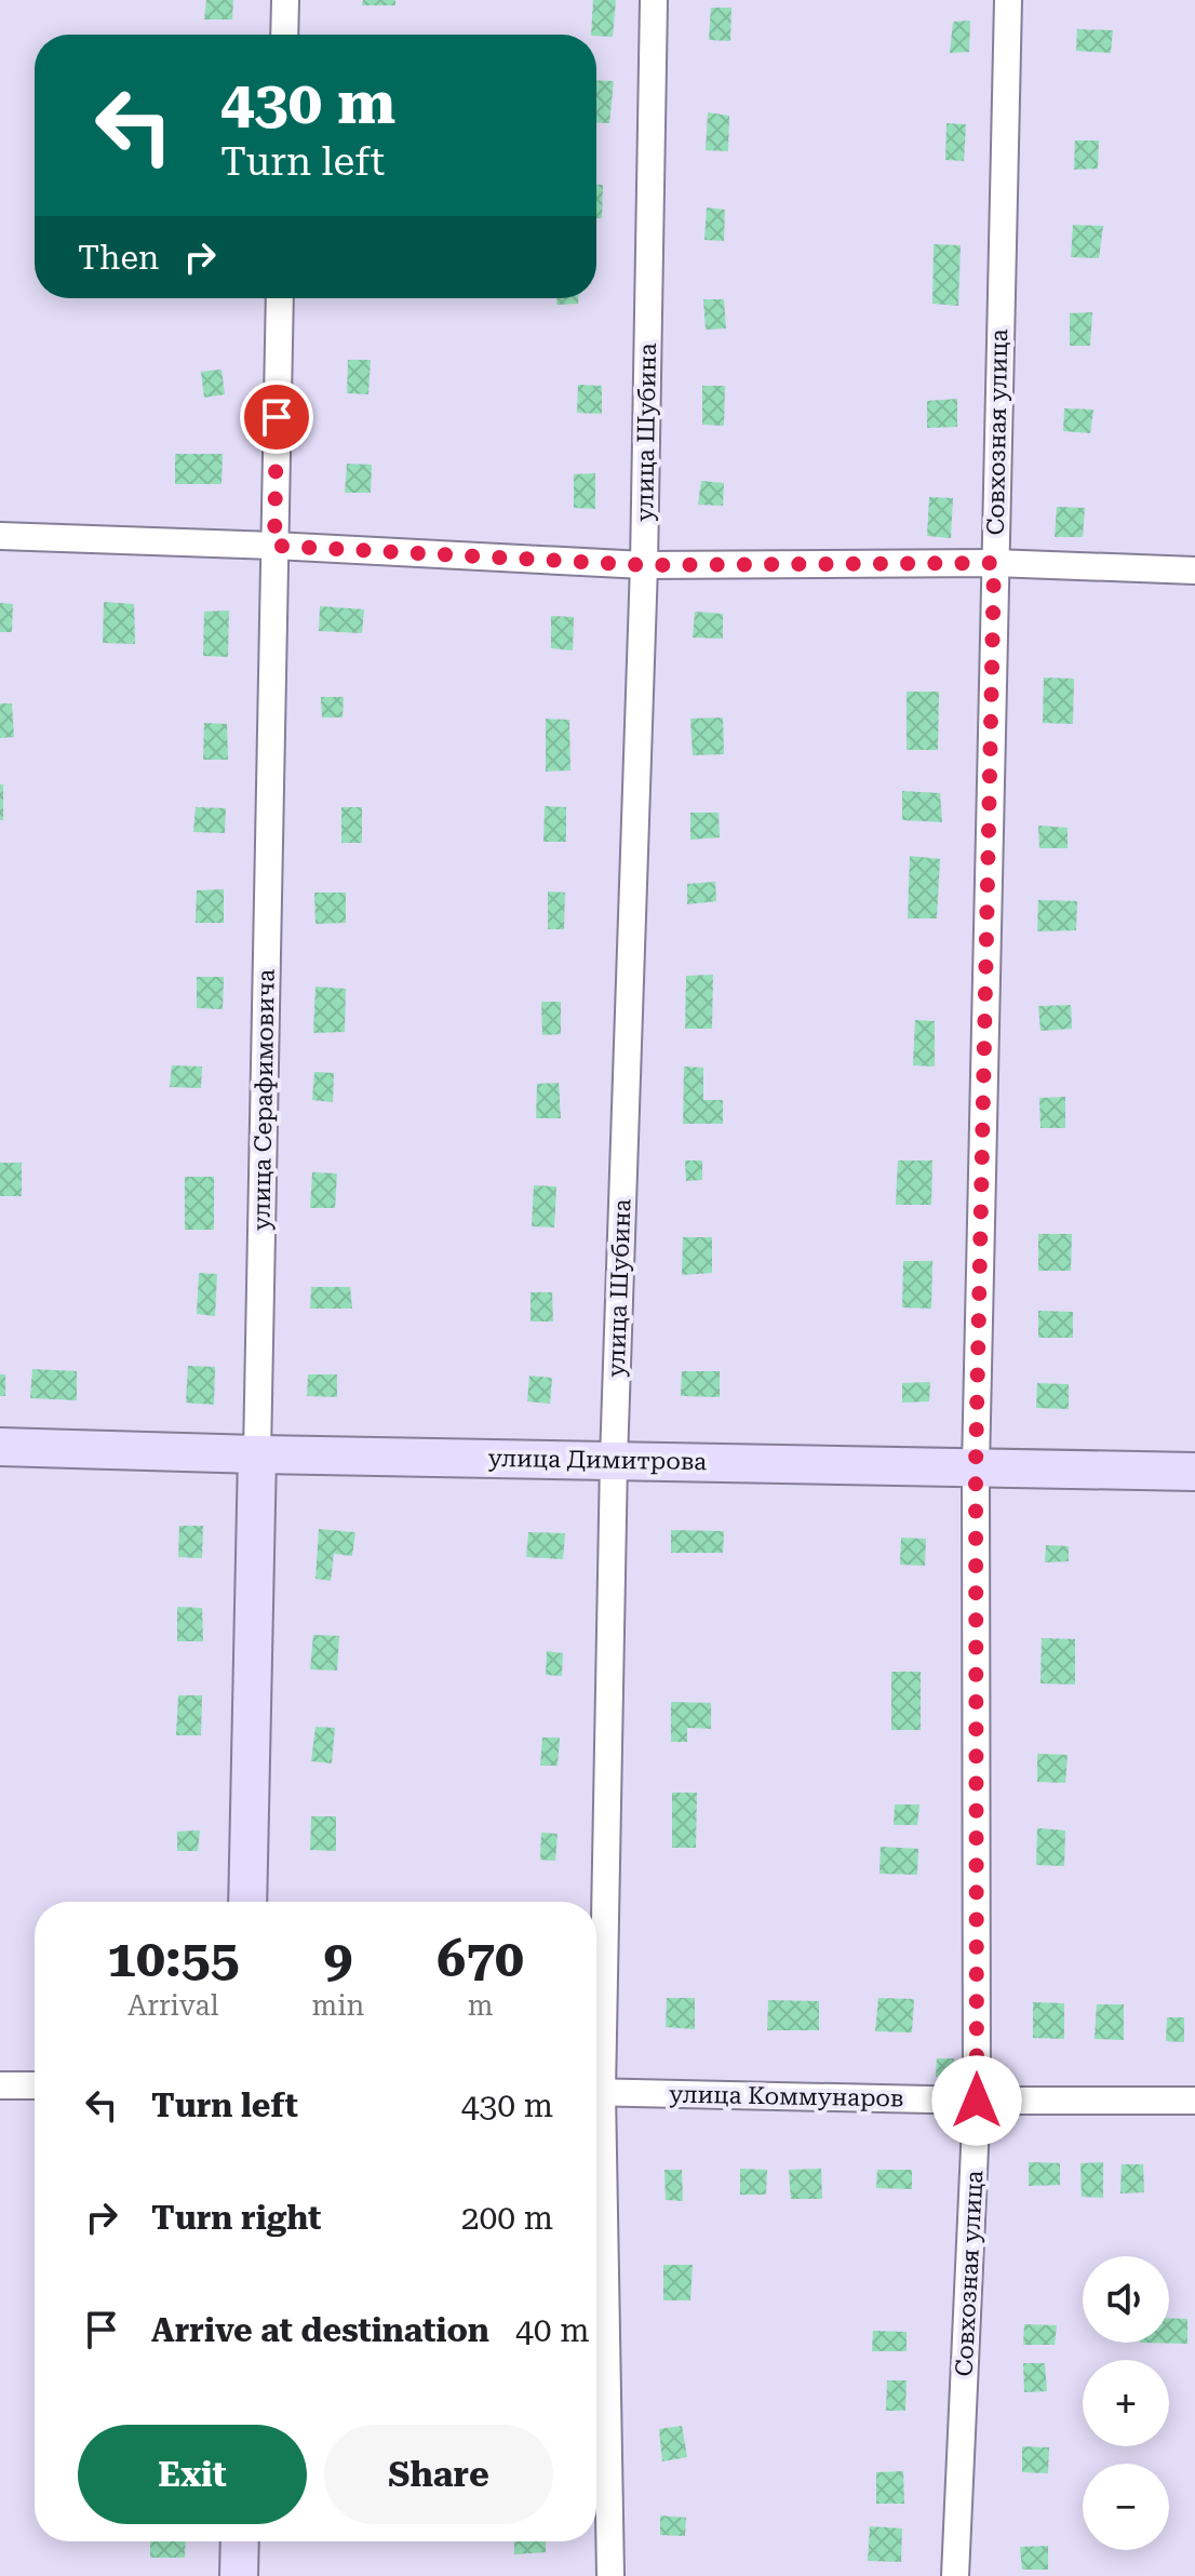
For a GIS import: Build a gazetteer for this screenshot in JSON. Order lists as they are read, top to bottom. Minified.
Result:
{"streets":{"street":["улица Шубина","Совхозная улица","улица Серафимовича","улица Димитрова","улица Коммунаров"]},"crossings":[["улица Шубина","улица Димитрова"],["Совхозная улица","улица Димитрова"],["Совхозная улица","улица Коммунаров"],["улица Серафимовича","улица Димитрова"]],"page":{"turn":["430 m","Turn left"],"then":"Then","eta":["10:55","Arrival","9","min","670","m"],"list":[{"name":"Turn left","value":"430 m"},{"name":"Turn right","value":"200 m"},{"name":"Arrive at destination","value":"40 m"}],"map_buttons":["+","−"],"buttons":["Exit","Share"]}}
